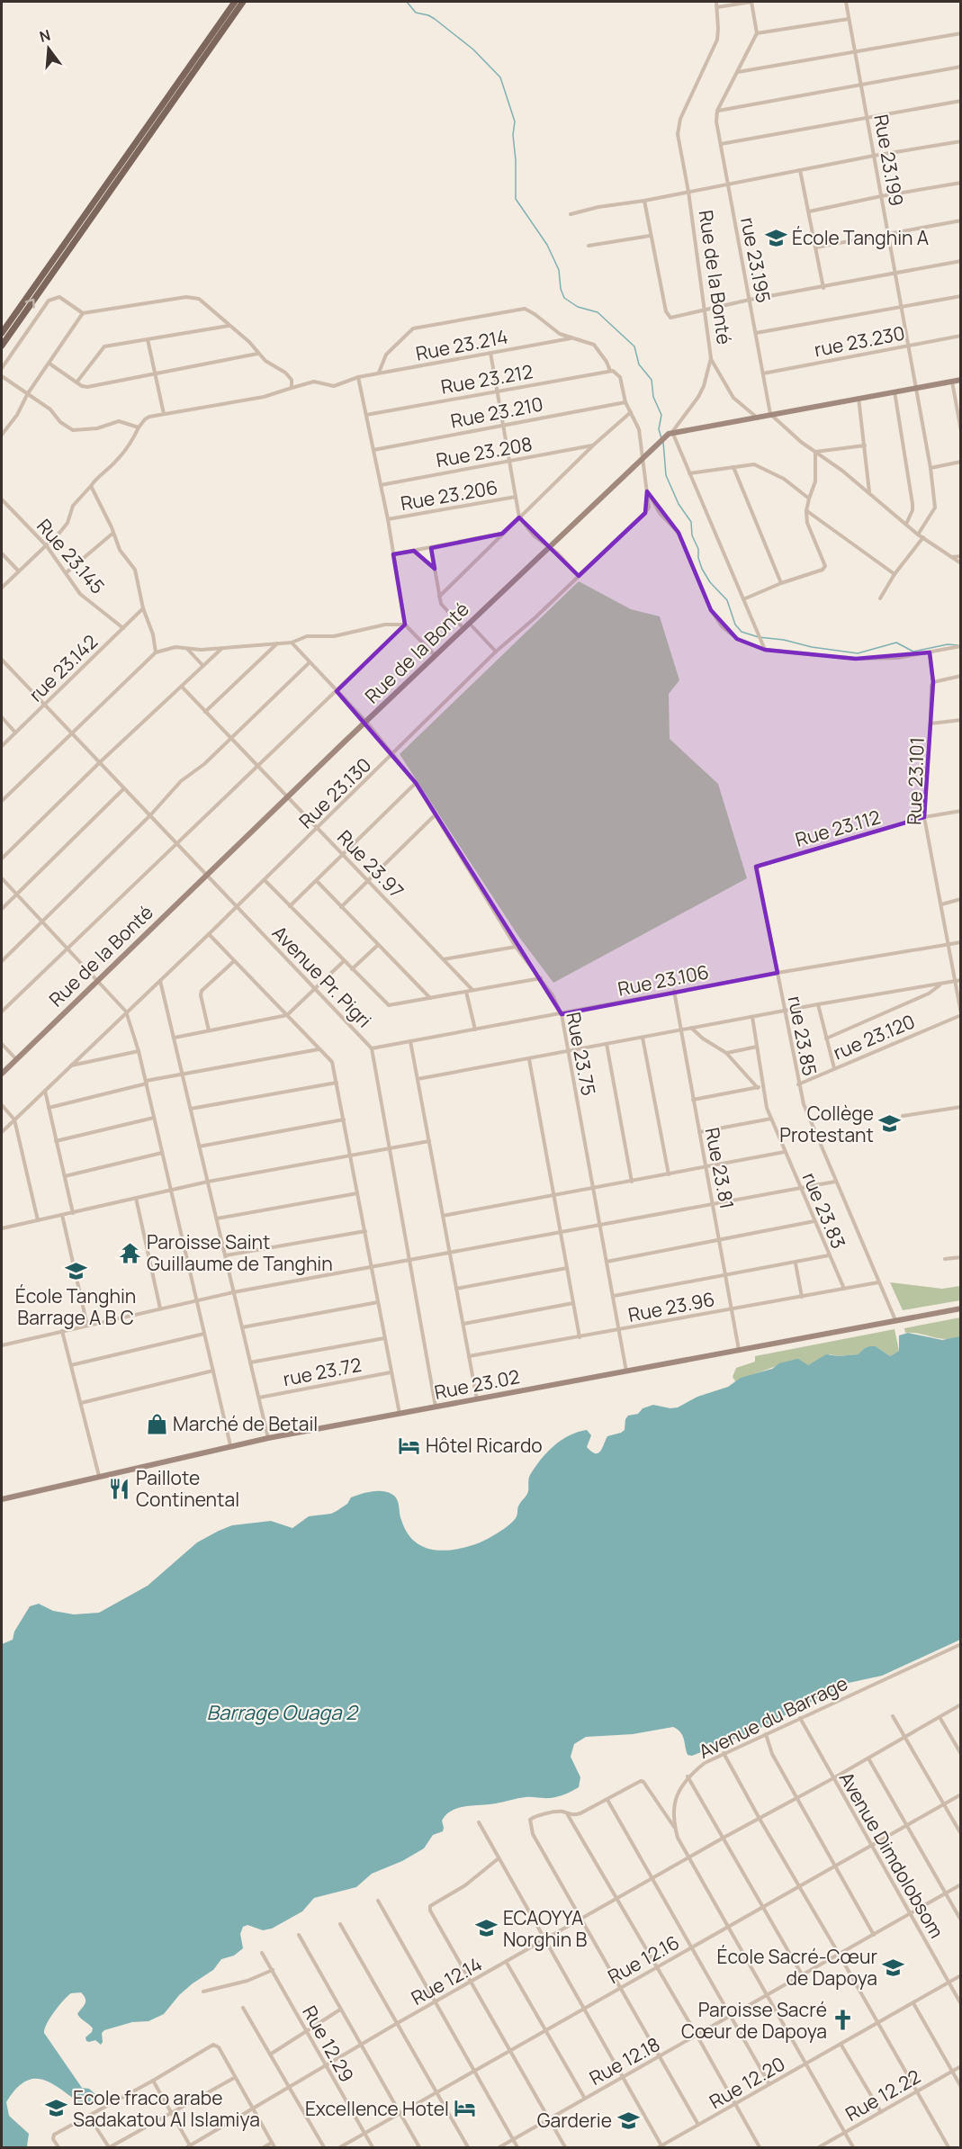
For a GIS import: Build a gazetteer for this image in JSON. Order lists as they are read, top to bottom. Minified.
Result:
{"streets":{"street":["Rue 23.199","rue 23.195","Rue de la Bonté","rue 23.230","Rue 23.214","Rue 23.212","Rue 23.210","Rue 23.208","Rue 23.206","Rue 23.145","rue 23.142","Rue 23.101","Rue 23.130","Rue 23.112","Rue 23.97","Avenue Pr. Pigri","Rue 23.106","rue 23.85","rue 23.120","Rue 23.75","Rue 23.81","rue 23.83","Rue 23.96","rue 23.72","Rue 23.02","Avenue du Barrage","Avenue Dimdolobsom","Rue 12.16","Rue 12.14","Rue 12.29","Rue 12.18","Rue 12.20","Rue 12.22"]},"crossings":[["Rue 23.199","rue 23.230"],["rue 23.195","rue 23.230"],["Rue de la Bonté","Rue 23.130"],["Rue de la Bonté","Rue 23.97"],["Rue de la Bonté","Avenue Pr. Pigri"],["Rue de la Bonté","Rue 23.75"],["Rue 23.214","Rue 23.130"],["Rue 23.212","Rue 23.130"],["Rue 23.210","Rue 23.130"],["Rue 23.145","rue 23.142"],["rue 23.142","Avenue Pr. Pigri"],["Rue 23.101","Rue 23.112"],["Rue 23.101","Rue 23.106"],["Rue 23.101","rue 23.120"],["Rue 23.130","Rue 23.97"],["Rue 23.130","Avenue Pr. Pigri"],["Rue 23.130","Rue 23.75"],["Rue 23.112","rue 23.85"],["Avenue Pr. Pigri","Rue 23.106"],["Avenue Pr. Pigri","Rue 23.02"],["Rue 23.106","rue 23.85"],["Rue 23.106","Rue 23.75"],["Rue 23.106","Rue 23.81"],["rue 23.85","rue 23.120"],["rue 23.85","Rue 23.96"],["rue 23.85","Rue 23.02"],["Rue 23.75","Rue 23.96"],["Rue 23.75","Rue 23.02"],["Rue 23.81","Rue 23.96"],["Rue 23.81","Rue 23.02"],["rue 23.83","Rue 23.96"],["Avenue du Barrage","Avenue Dimdolobsom"],["Avenue du Barrage","Rue 12.16"],["Avenue du Barrage","Rue 12.14"],["Avenue du Barrage","Rue 12.18"],["Avenue du Barrage","Rue 12.20"],["Avenue du Barrage","Rue 12.22"],["Avenue Dimdolobsom","Rue 12.16"],["Avenue Dimdolobsom","Rue 12.14"],["Avenue Dimdolobsom","Rue 12.18"],["Avenue Dimdolobsom","Rue 12.20"],["Rue 12.16","Rue 12.29"],["Rue 12.14","Rue 12.29"]],"water":["Barrage Ouaga 2"],"places":{"school or university":["École Tanghin A","Collège Protestant","École Tanghin Barrage A B C","ECAOYYA Norghin B","École Sacré-Cœur de Dapoya","Ecole fraco arabe Sadakatou Al Islamiya","Garderie"],"temple":["Paroisse Saint Guillaume de Tanghin"],"shop":["Marché de Betail"],"hotel":["Hôtel Ricardo","Excellence Hotel"],"restaurant":["Paillote Continental"],"church":["Paroisse Sacré Cœur de Dapoya"]},"north":"top"}
